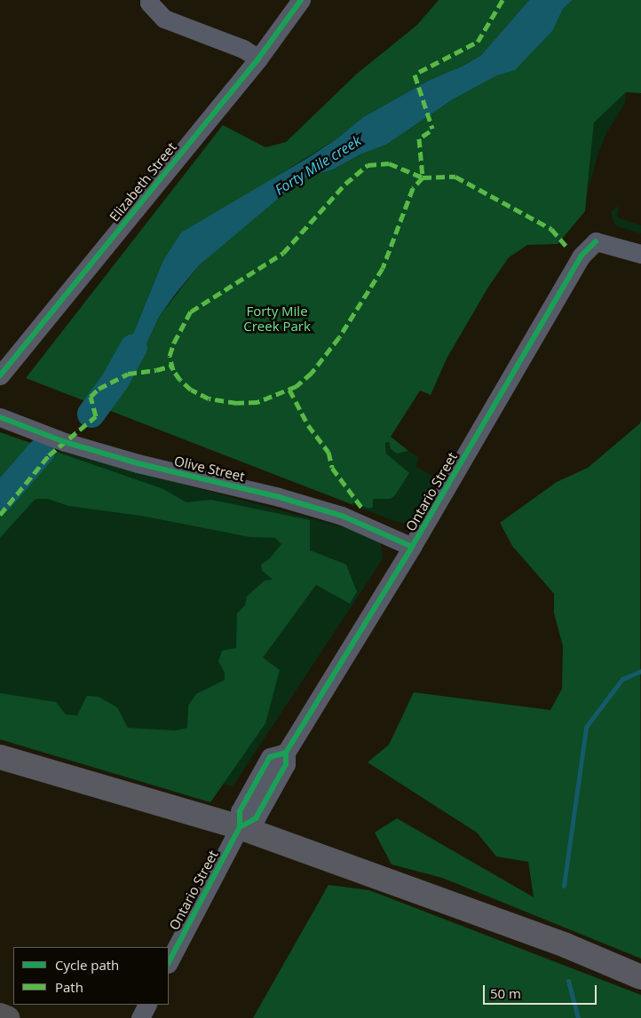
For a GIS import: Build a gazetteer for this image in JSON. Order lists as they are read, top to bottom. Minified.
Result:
{"streets":{"street":["Elizabeth Street","Olive Street","Ontario Street"]},"crossings":[["Olive Street","Ontario Street"]],"water":["Forty Mile creek"],"parks":["Forty Mile Creek Park"],"legend":["Cycle path","Path"],"scale_bar":"50 m"}
